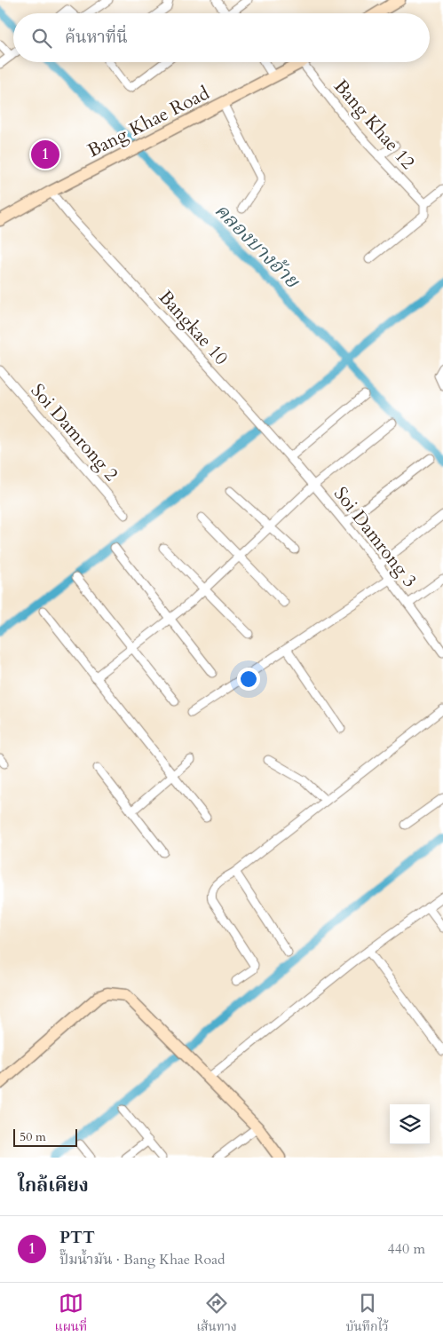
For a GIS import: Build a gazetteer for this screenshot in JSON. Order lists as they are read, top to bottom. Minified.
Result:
{"streets":{"main road":["Bang Khae Road"],"street":["Bang Khae 12","Bangkae 10","Soi Damrong 2","Soi Damrong 3"]},"crossings":[["Bang Khae Road","Bang Khae 12"],["Bang Khae Road","Bangkae 10"],["Bangkae 10","Soi Damrong 3"]],"water":["คลองบางอ้าย"],"scale_bar":"50 m","page":{"search":"ค้นหาที่นี่","pins":"1","scale":"50 m","heading":"ใกล้เคียง","list":[{"mark":"1","name":"PTT","note":"ปั๊มน้ำมัน · Bang Khae Road","value":"440 m"}],"nav":["แผนที่","เส้นทาง","บันทึกไว้"]}}
